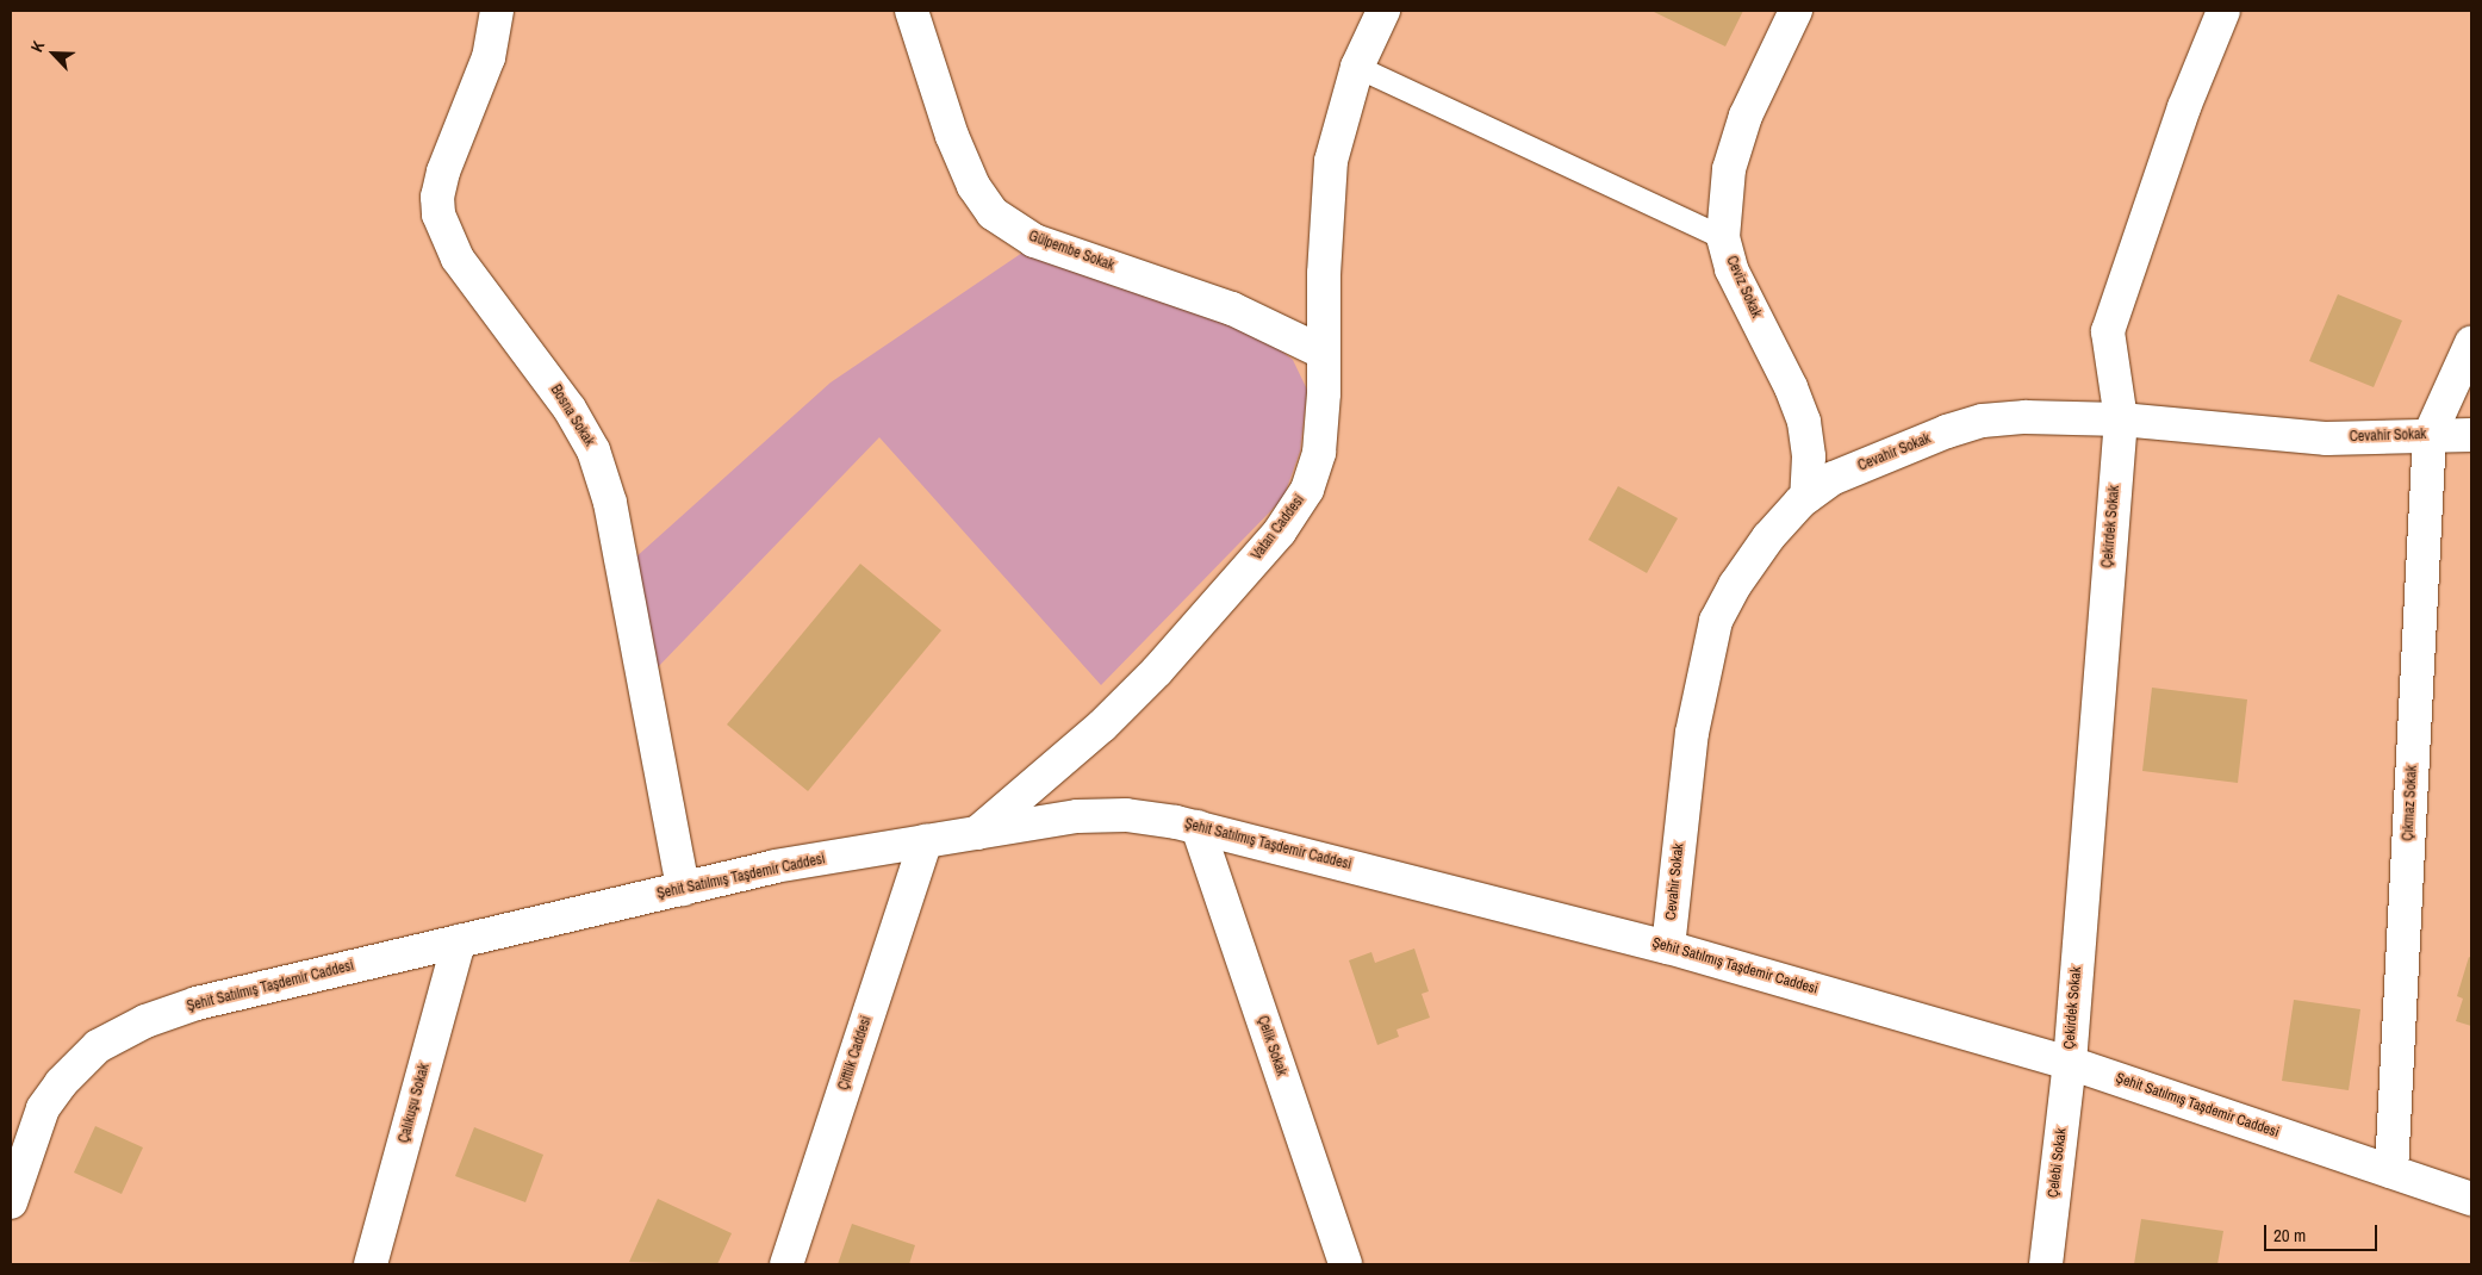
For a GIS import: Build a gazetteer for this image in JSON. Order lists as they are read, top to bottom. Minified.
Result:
{"streets":{"street":["Gülpembe Sokak","Ceviz Sokak","Bosna Sokak","Cevahir Sokak","Çekirdek Sokak","Vatan Caddesi","Çıkmaz Sokak","Şehit Satılmış Taşdemir Caddesi","Çelik Sokak","Çiftlik Caddesi","Çalıkuşu Sokak","Çelebi Sokak"]},"crossings":[["Gülpembe Sokak","Vatan Caddesi"],["Ceviz Sokak","Cevahir Sokak"],["Bosna Sokak","Şehit Satılmış Taşdemir Caddesi"],["Cevahir Sokak","Çekirdek Sokak"],["Cevahir Sokak","Çıkmaz Sokak"],["Cevahir Sokak","Şehit Satılmış Taşdemir Caddesi"],["Çekirdek Sokak","Şehit Satılmış Taşdemir Caddesi"],["Çekirdek Sokak","Çelebi Sokak"],["Vatan Caddesi","Şehit Satılmış Taşdemir Caddesi"],["Çıkmaz Sokak","Şehit Satılmış Taşdemir Caddesi"],["Şehit Satılmış Taşdemir Caddesi","Çelik Sokak"],["Şehit Satılmış Taşdemir Caddesi","Çiftlik Caddesi"],["Şehit Satılmış Taşdemir Caddesi","Çalıkuşu Sokak"],["Şehit Satılmış Taşdemir Caddesi","Çelebi Sokak"]],"scale_bar":"20 m","north":"top left"}
